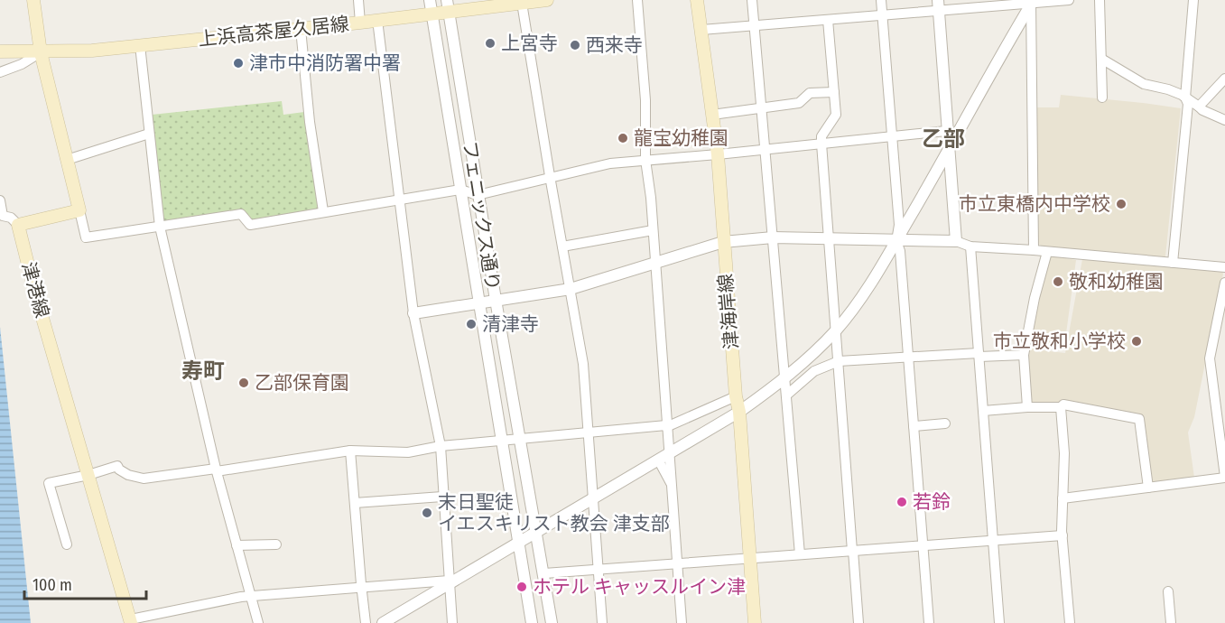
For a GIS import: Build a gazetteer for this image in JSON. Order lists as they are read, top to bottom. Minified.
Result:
{"streets":{"main road":["上浜高茶屋久居線","津港線","津海岸線"],"street":["フェニックス通り"]},"crossings":[["上浜高茶屋久居線","フェニックス通り"]],"districts":["乙部","寿町"],"places":["上宮寺","西来寺","津市中消防署中署","龍宝幼稚園","市立東橋内中学校","敬和幼稚園","清津寺","市立敬和小学校","乙部保育園","若鈴","末日聖徒 イエスキリスト教会 津支部","ホテル キャッスルイン津"],"scale_bar":"100 m"}
